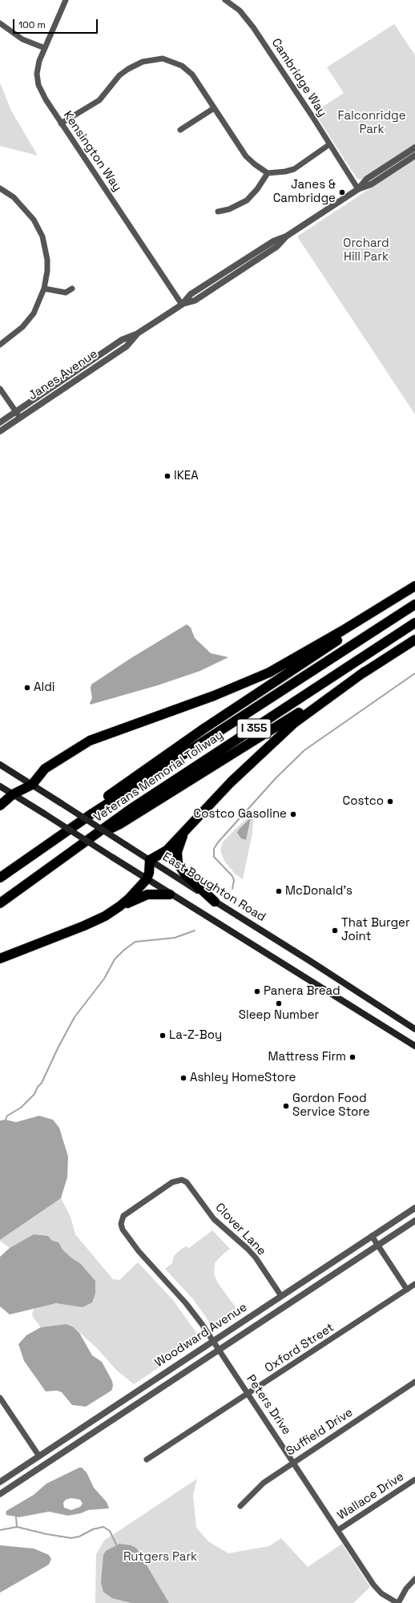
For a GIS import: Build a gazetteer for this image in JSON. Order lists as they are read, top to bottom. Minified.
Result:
{"streets":{"highway":["I 355","Veterans Memorial Tollway"],"main road":["East Boughton Road"],"street":["Cambridge Way","Kensington Way","Janes Avenue","Clover Lane","Woodward Avenue","Oxford Street","Peters Drive","Suffield Drive","Wallace Drive"]},"crossings":[["Cambridge Way","Janes Avenue"],["Kensington Way","Janes Avenue"],["Clover Lane","Woodward Avenue"],["Clover Lane","Peters Drive"],["Woodward Avenue","Peters Drive"],["Oxford Street","Peters Drive"],["Peters Drive","Suffield Drive"],["Peters Drive","Wallace Drive"]],"parks":["Falconridge Park","Orchard Hill Park","Rutgers Park"],"places":["Janes & Cambridge","IKEA","Aldi","Costco","Costco Gasoline","McDonald's","That Burger Joint","Panera Bread","Sleep Number","La-Z-Boy","Mattress Firm","Ashley HomeStore","Gordon Food Service Store"],"scale_bar":"100 m"}
